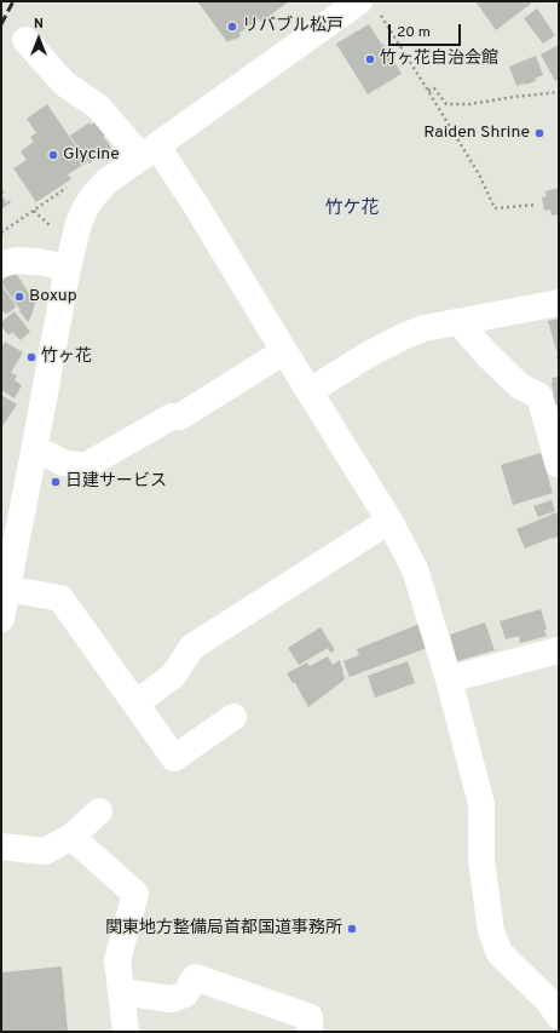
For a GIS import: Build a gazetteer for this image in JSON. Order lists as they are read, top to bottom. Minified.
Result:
{"districts":["竹ケ花"],"places":["リバブル松戸","竹ヶ花自治会館","Raiden Shrine","Glycine","Boxup","竹ヶ花","日建サービス","関東地方整備局首都国道事務所"],"scale_bar":"20 m","north":"top"}
